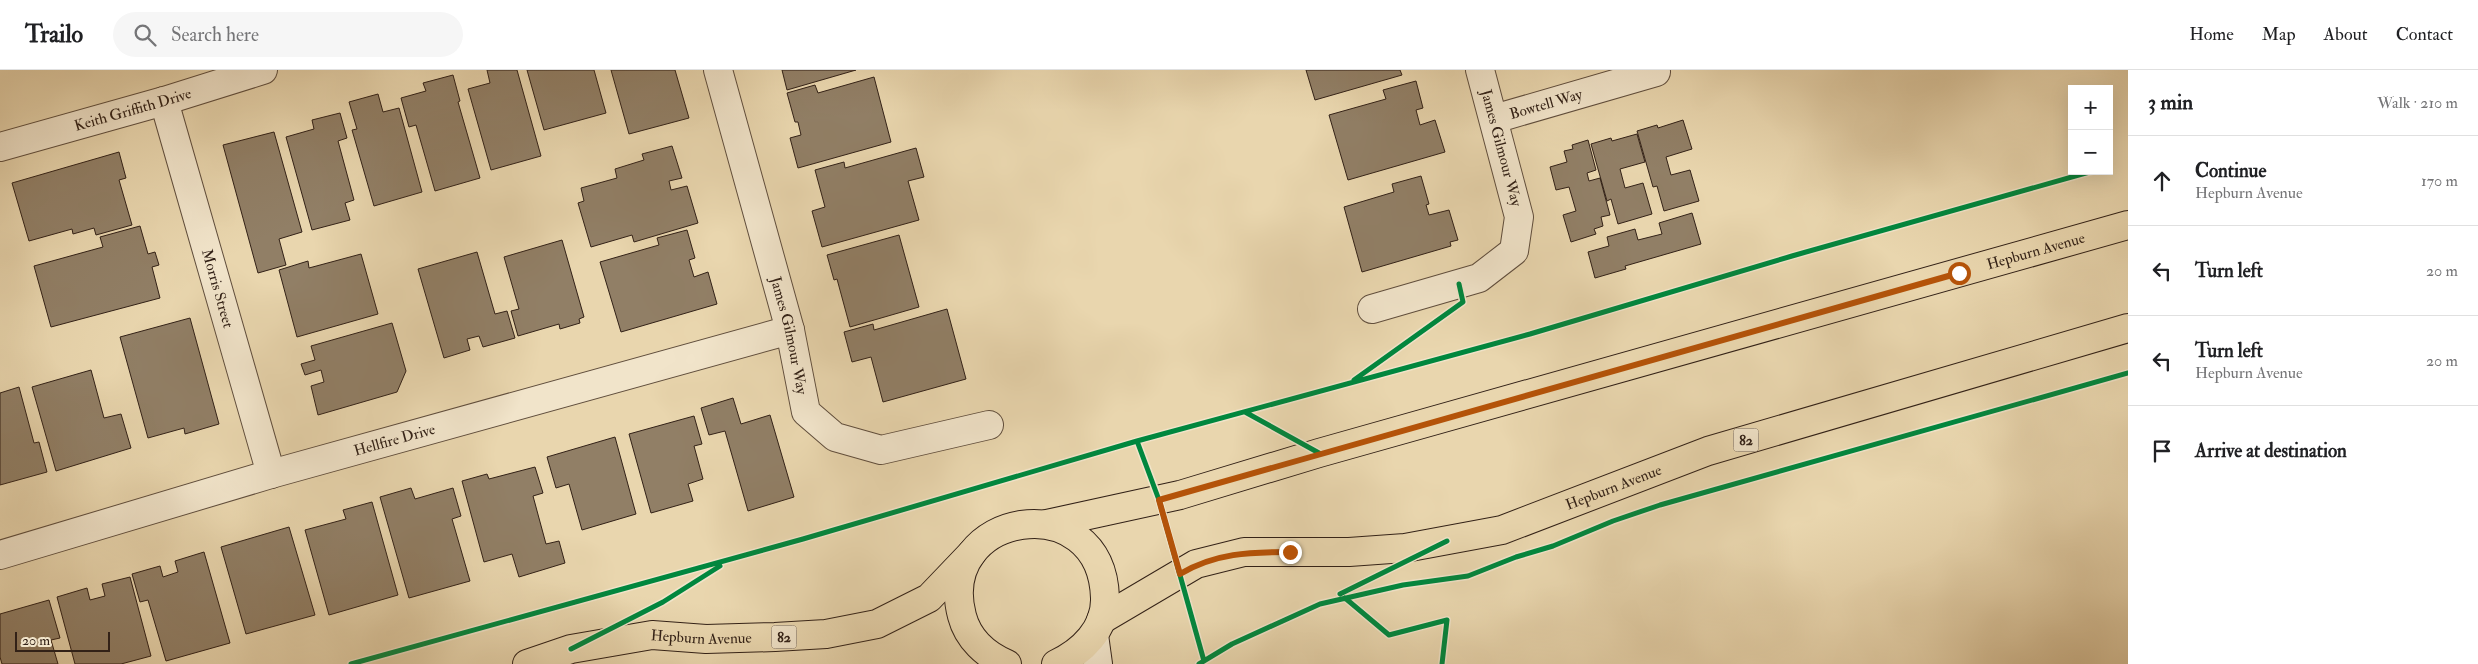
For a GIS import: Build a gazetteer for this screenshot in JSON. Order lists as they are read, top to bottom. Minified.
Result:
{"streets":{"main road":["Hepburn Avenue","82"],"street":["Bowtell Way","Keith Griffith Drive","James Gilmour Way","Morris Street","Hellfire Drive"]},"crossings":[["Bowtell Way","James Gilmour Way"],["Keith Griffith Drive","Morris Street"],["James Gilmour Way","Hellfire Drive"],["Morris Street","Hellfire Drive"]],"scale_bar":"20 m","page":{"header":"Trailo","search":"Search here","nav":["Home","Map","About","Contact"],"heading":["3 min","Walk · 210 m"],"map_buttons":["+","−"],"list":[["Continue","Hepburn Avenue","170 m"],["Turn left","20 m"],["Turn left","Hepburn Avenue","20 m"],"Arrive at destination"],"scale":"20 m"}}
